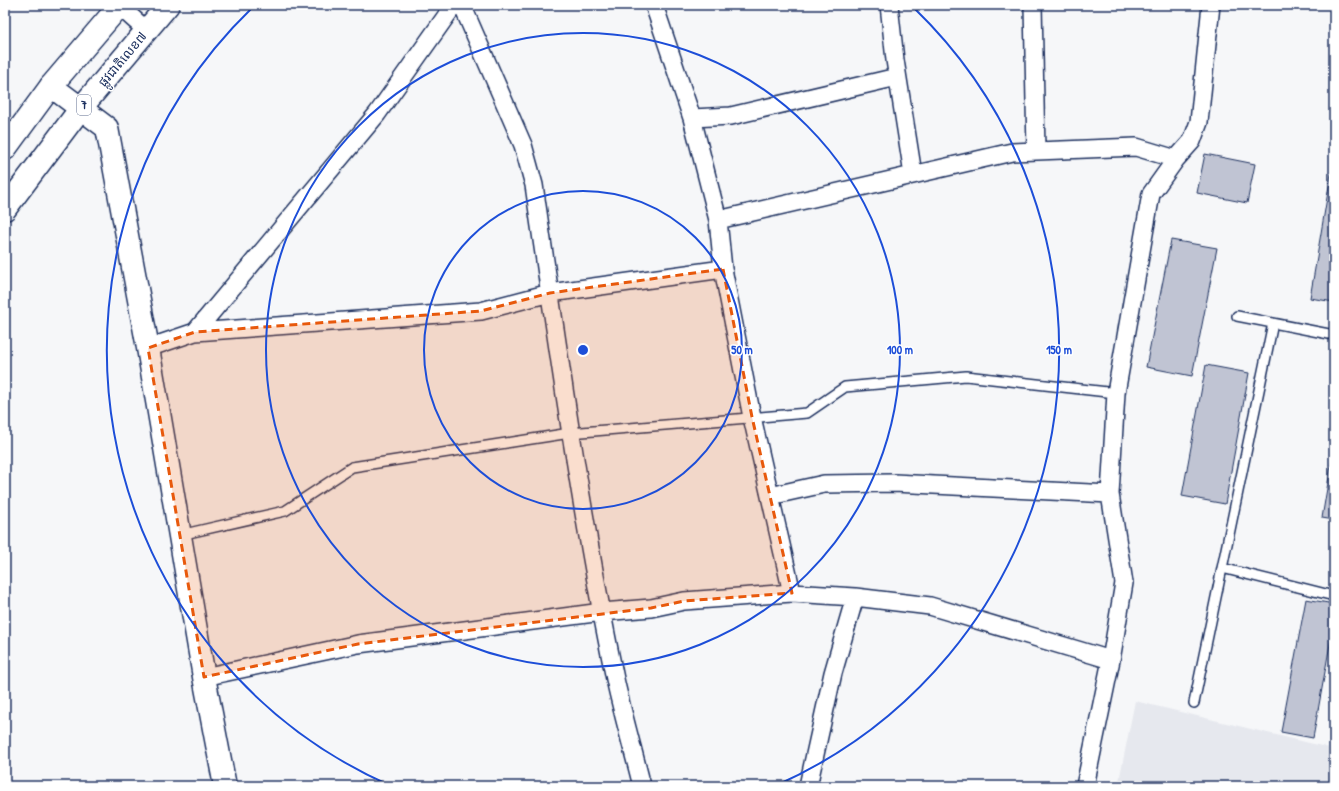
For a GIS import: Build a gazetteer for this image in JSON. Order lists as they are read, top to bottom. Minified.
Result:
{"streets":{"main road":["ផ្លូវជាតិលេខ៧","7"]},"rings":["50 m","100 m","150 m"]}
